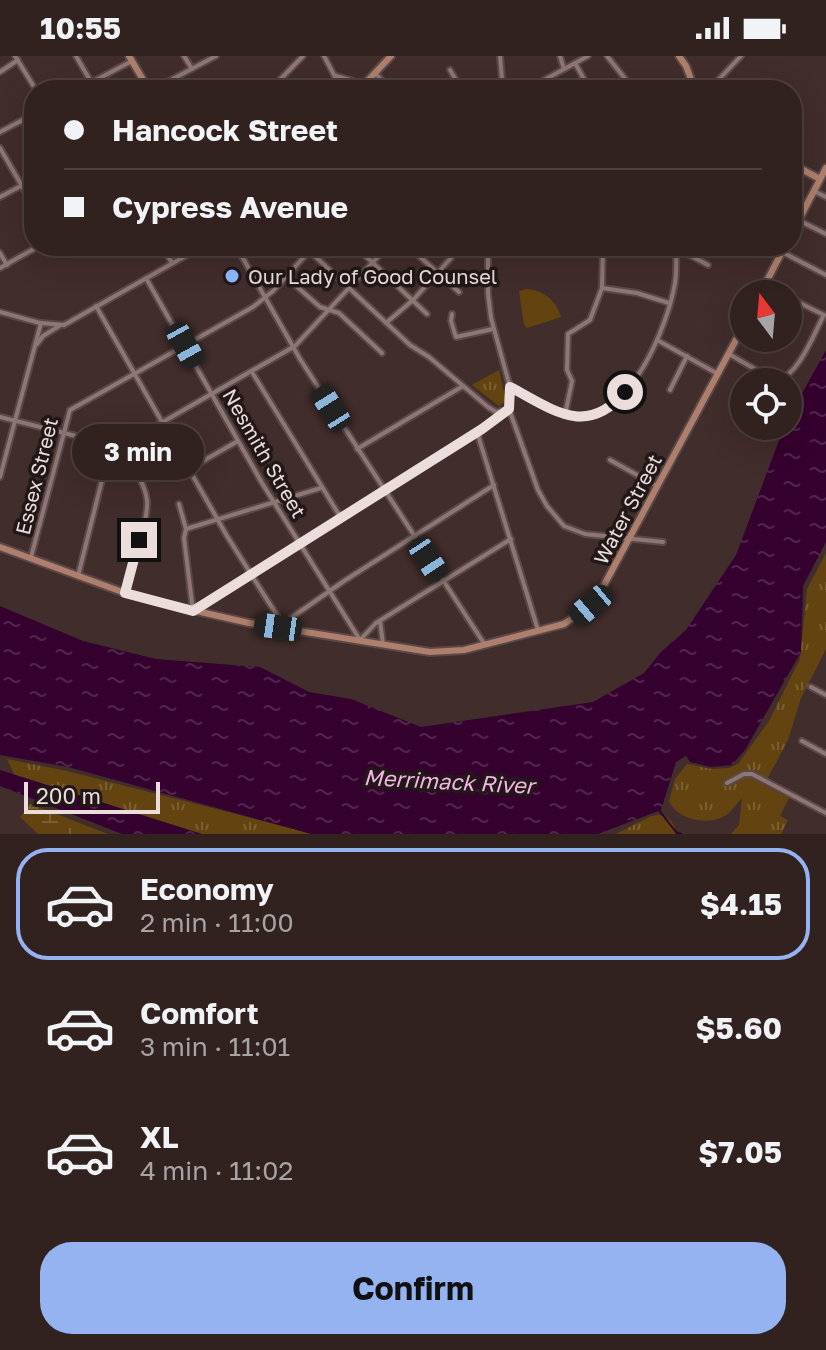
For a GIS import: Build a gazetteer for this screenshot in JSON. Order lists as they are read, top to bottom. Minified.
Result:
{"streets":{"main road":["Water Street"],"street":["Nesmith Street","Essex Street"]},"crossings":[["Nesmith Street","Essex Street"],["Nesmith Street","Water Street"],["Essex Street","Water Street"]],"water":["Merrimack River"],"places":["Our Lady of Good Counsel"],"scale_bar":"200 m","north":"top","page":{"status":"10:55","banner":["Hancock Street","Cypress Avenue"],"bubble":"3 min","scale":"200 m","list":[{"name":"Economy","note":"2 min · 11:00","value":"$4.15"},{"name":"Comfort","note":"3 min · 11:01","value":"$5.60"},{"name":"XL","note":"4 min · 11:02","value":"$7.05"}],"buttons":"Confirm"}}
